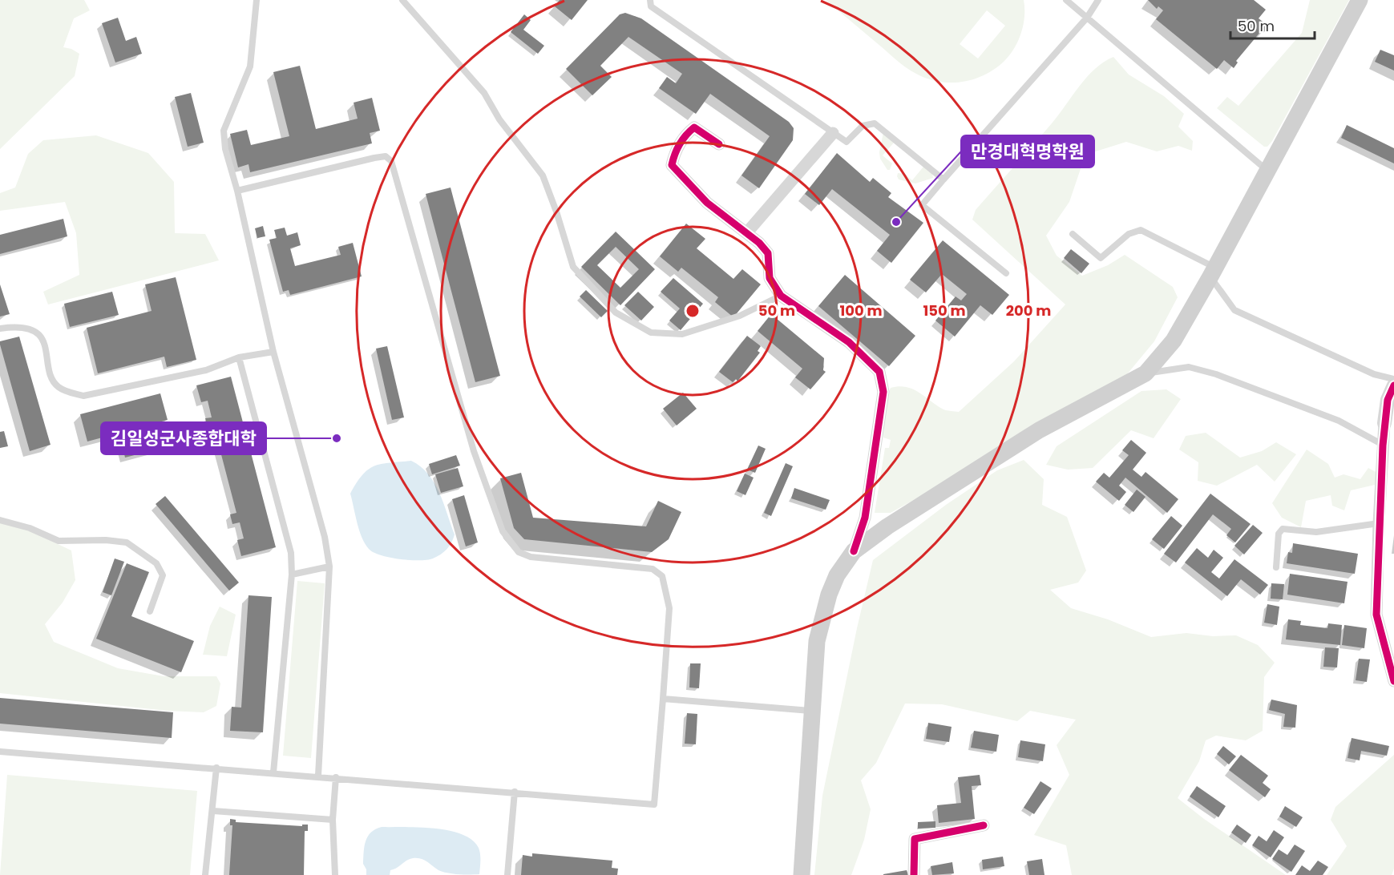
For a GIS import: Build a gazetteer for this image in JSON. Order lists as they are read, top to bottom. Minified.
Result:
{"places":["만경대혁명학원","김일성군사종합대학"],"scale_bar":"50 m","rings":["50 m","100 m","150 m","200 m"]}
